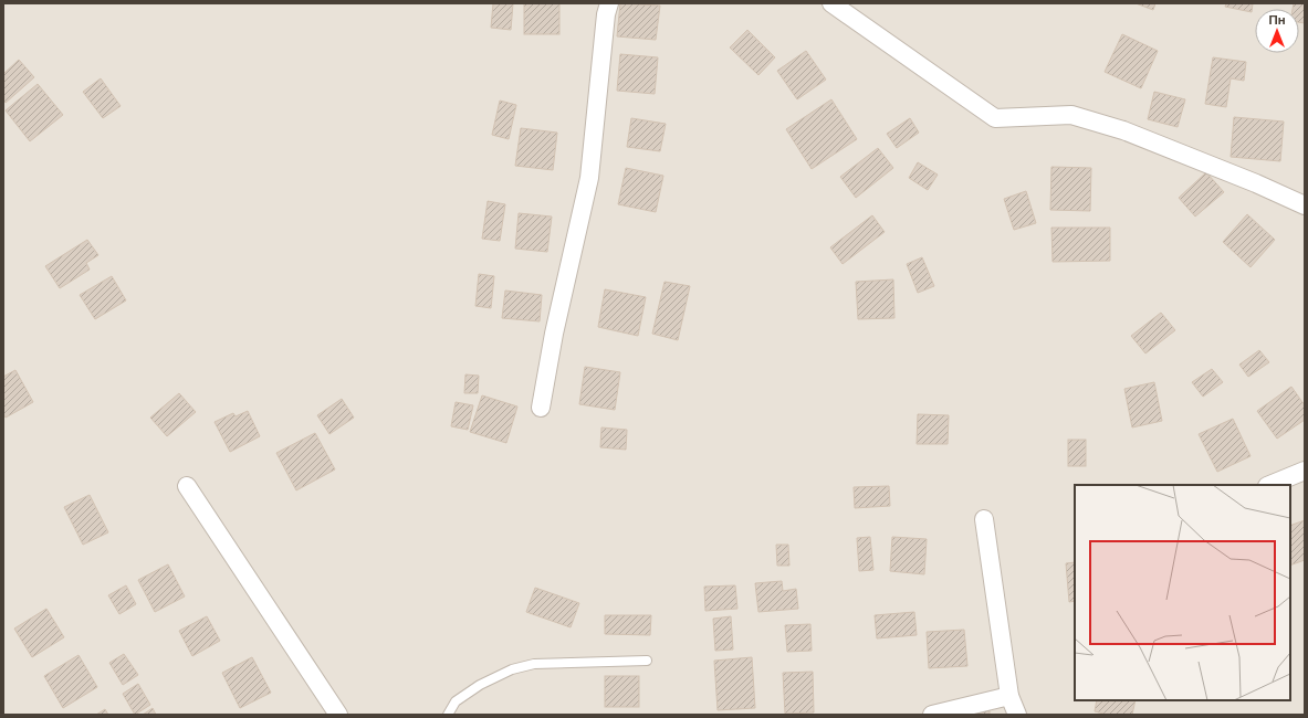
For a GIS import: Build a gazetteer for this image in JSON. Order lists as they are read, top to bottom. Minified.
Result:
{"north":"top"}
